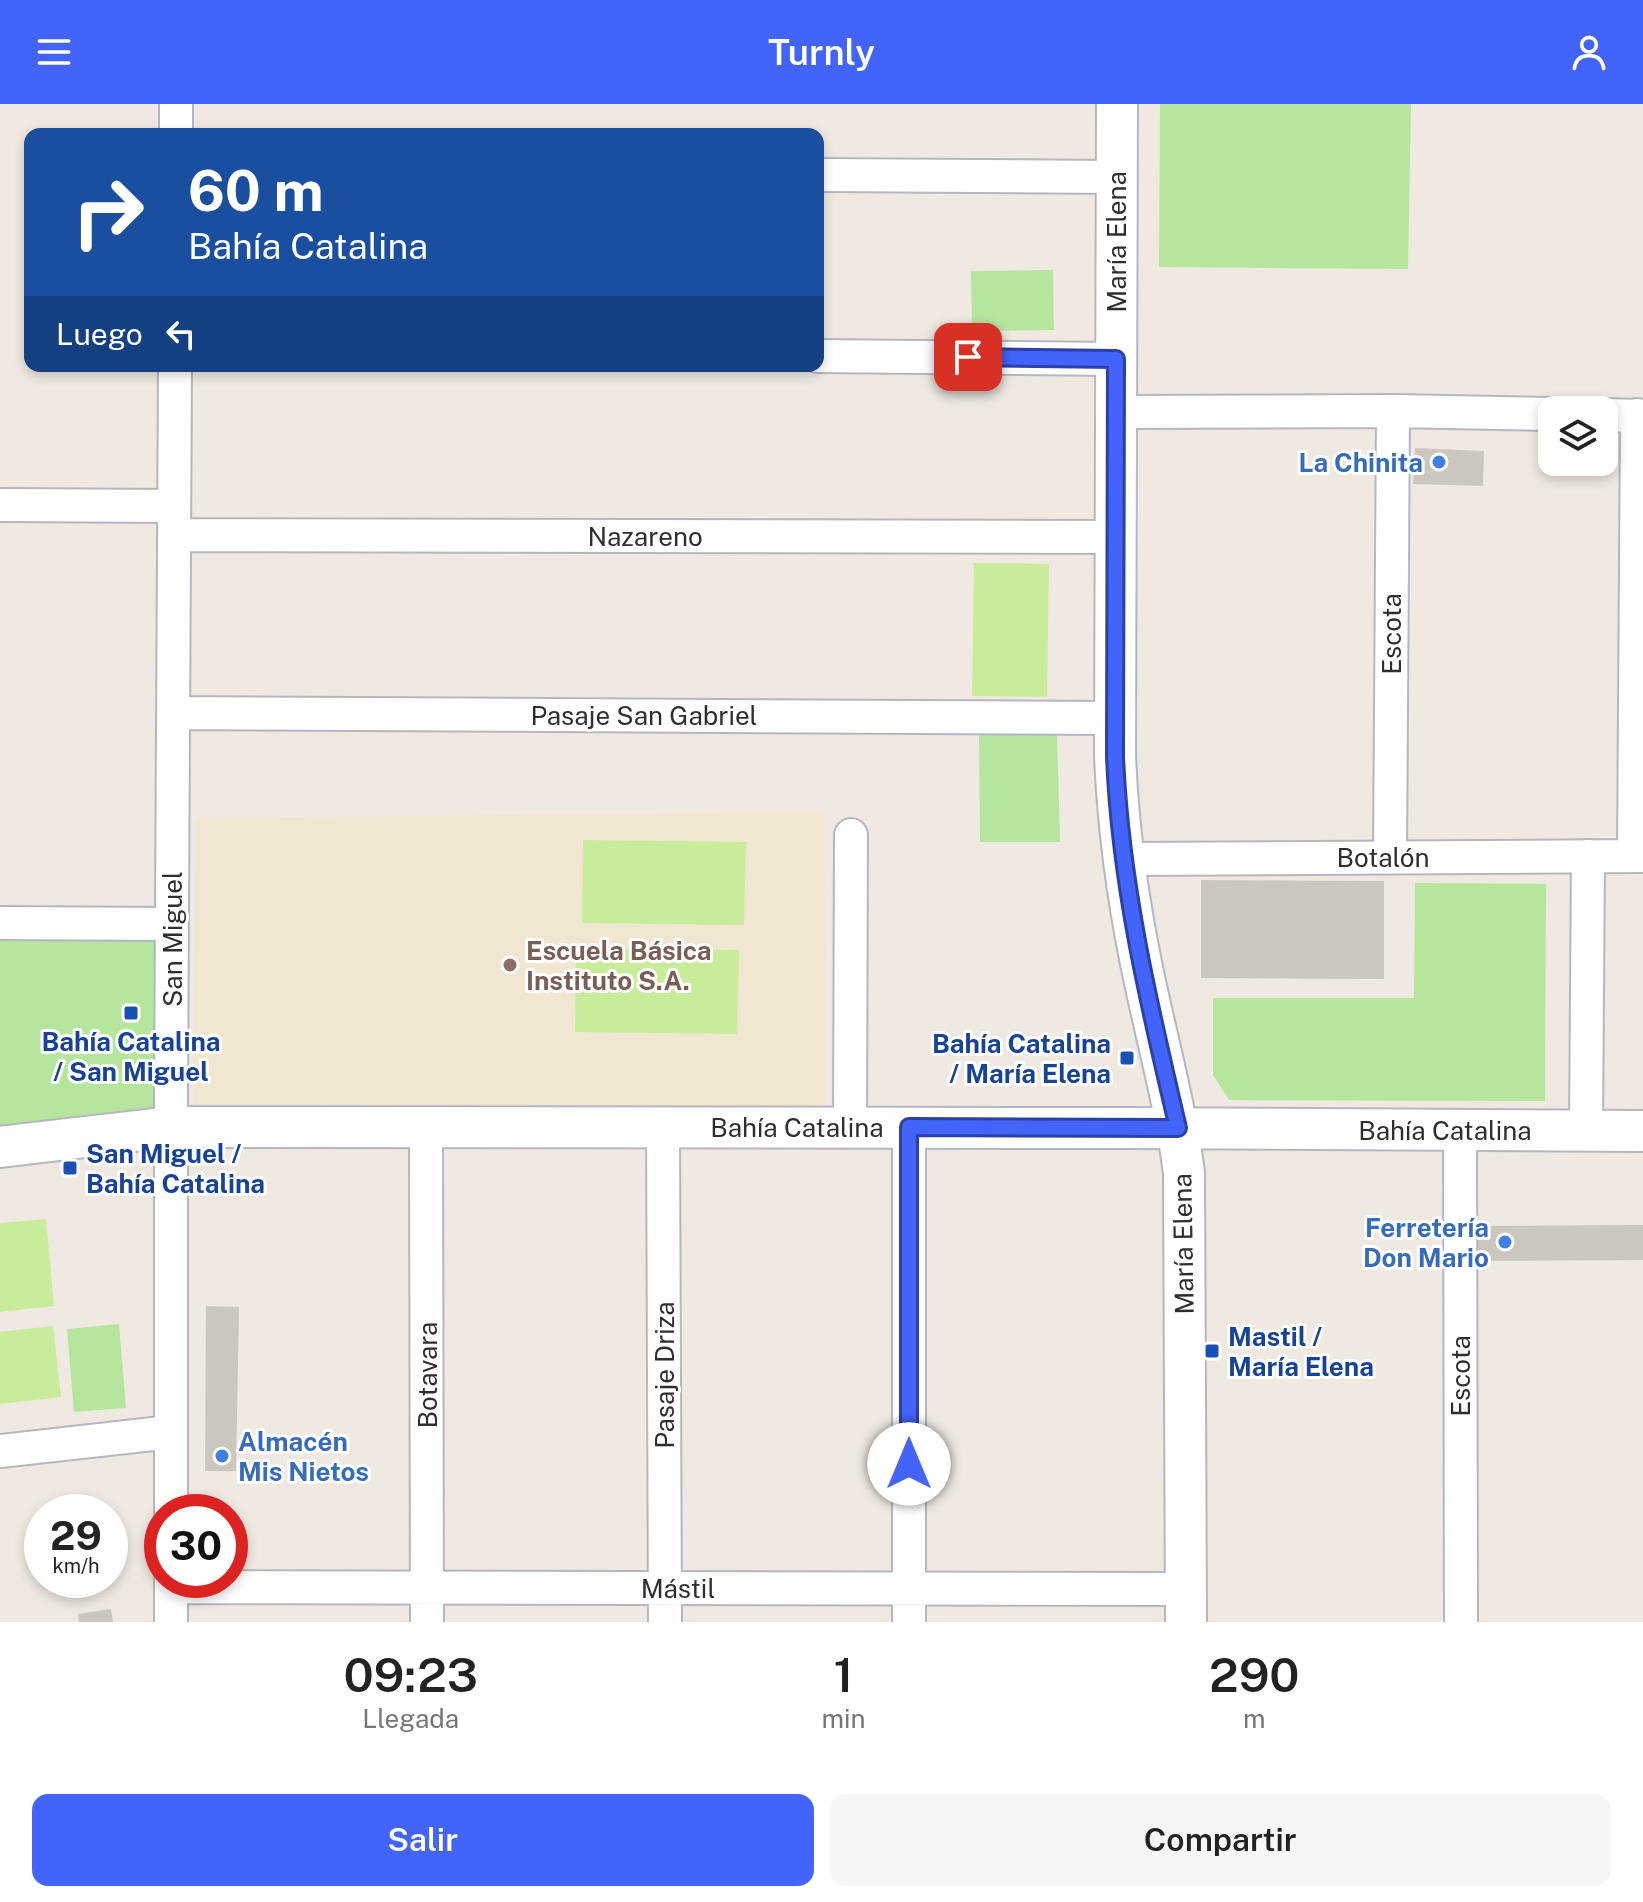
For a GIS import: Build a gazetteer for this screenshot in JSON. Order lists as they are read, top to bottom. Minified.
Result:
{"streets":{"street":["María Elena","Nazareno","Escota","Pasaje San Gabriel","Botalón","San Miguel","Bahía Catalina","Botavara","Pasaje Driza","Mástil"]},"crossings":[["María Elena","Nazareno"],["María Elena","Pasaje San Gabriel"],["María Elena","Botalón"],["María Elena","Bahía Catalina"],["María Elena","Mástil"],["Nazareno","San Miguel"],["Escota","Botalón"],["Escota","Bahía Catalina"],["Pasaje San Gabriel","San Miguel"],["San Miguel","Bahía Catalina"],["Bahía Catalina","Botavara"],["Bahía Catalina","Pasaje Driza"],["Botavara","Mástil"],["Pasaje Driza","Mástil"]],"places":{"other":["La Chinita","Escuela Básica Instituto S.A.","Ferretería Don Mario","Almacén Mis Nietos"],"transit":["Bahía Catalina / San Miguel","Bahía Catalina / María Elena","San Miguel / Bahía Catalina","Mastil / María Elena"]},"page":{"header":"Turnly","turn":["60 m","Bahía Catalina"],"then":"Luego","speed":"29 km/h","limit":"30","eta":["09:23","Llegada","1","min","290","m"],"buttons":["Salir","Compartir"]}}
